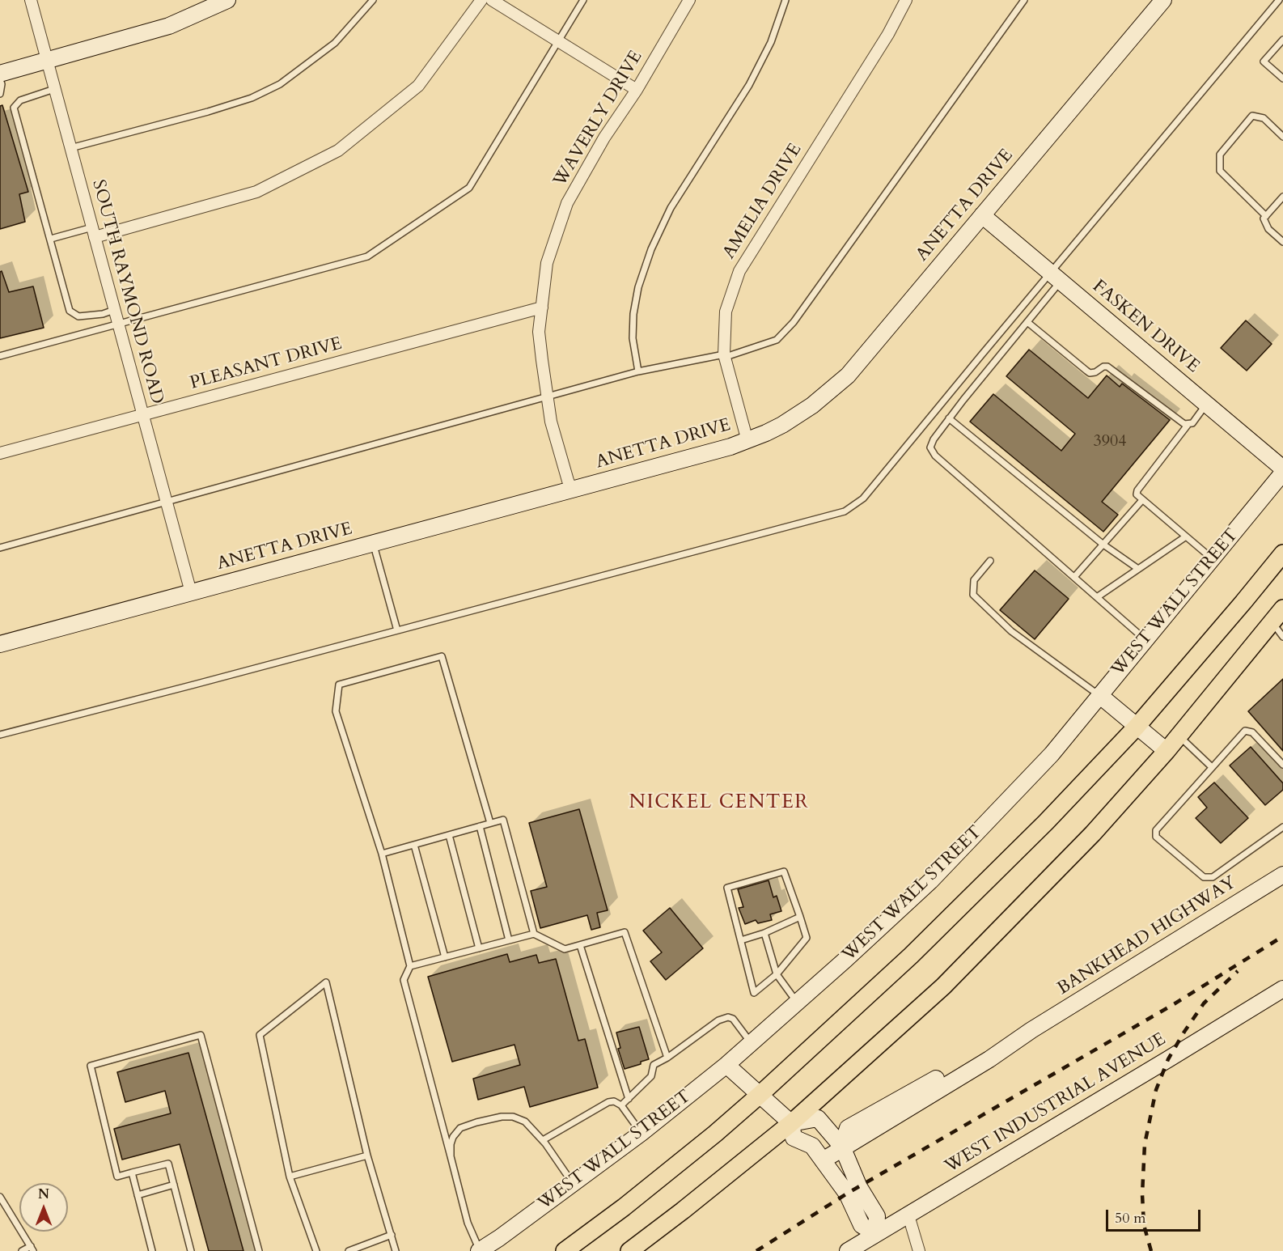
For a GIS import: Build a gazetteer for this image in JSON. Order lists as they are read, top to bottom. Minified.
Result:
{"streets":{"street":["WAVERLY DRIVE","AMELIA DRIVE","ANETTA DRIVE","SOUTH RAYMOND ROAD","FASKEN DRIVE","PLEASANT DRIVE","WEST WALL STREET","BANKHEAD HIGHWAY","WEST INDUSTRIAL AVENUE"]},"crossings":[["WAVERLY DRIVE","ANETTA DRIVE"],["WAVERLY DRIVE","PLEASANT DRIVE"],["AMELIA DRIVE","ANETTA DRIVE"],["ANETTA DRIVE","SOUTH RAYMOND ROAD"],["ANETTA DRIVE","FASKEN DRIVE"],["SOUTH RAYMOND ROAD","PLEASANT DRIVE"]],"districts":["NICKEL CENTER"],"house_numbers":["3904"],"scale_bar":"50 m","north":"top"}
